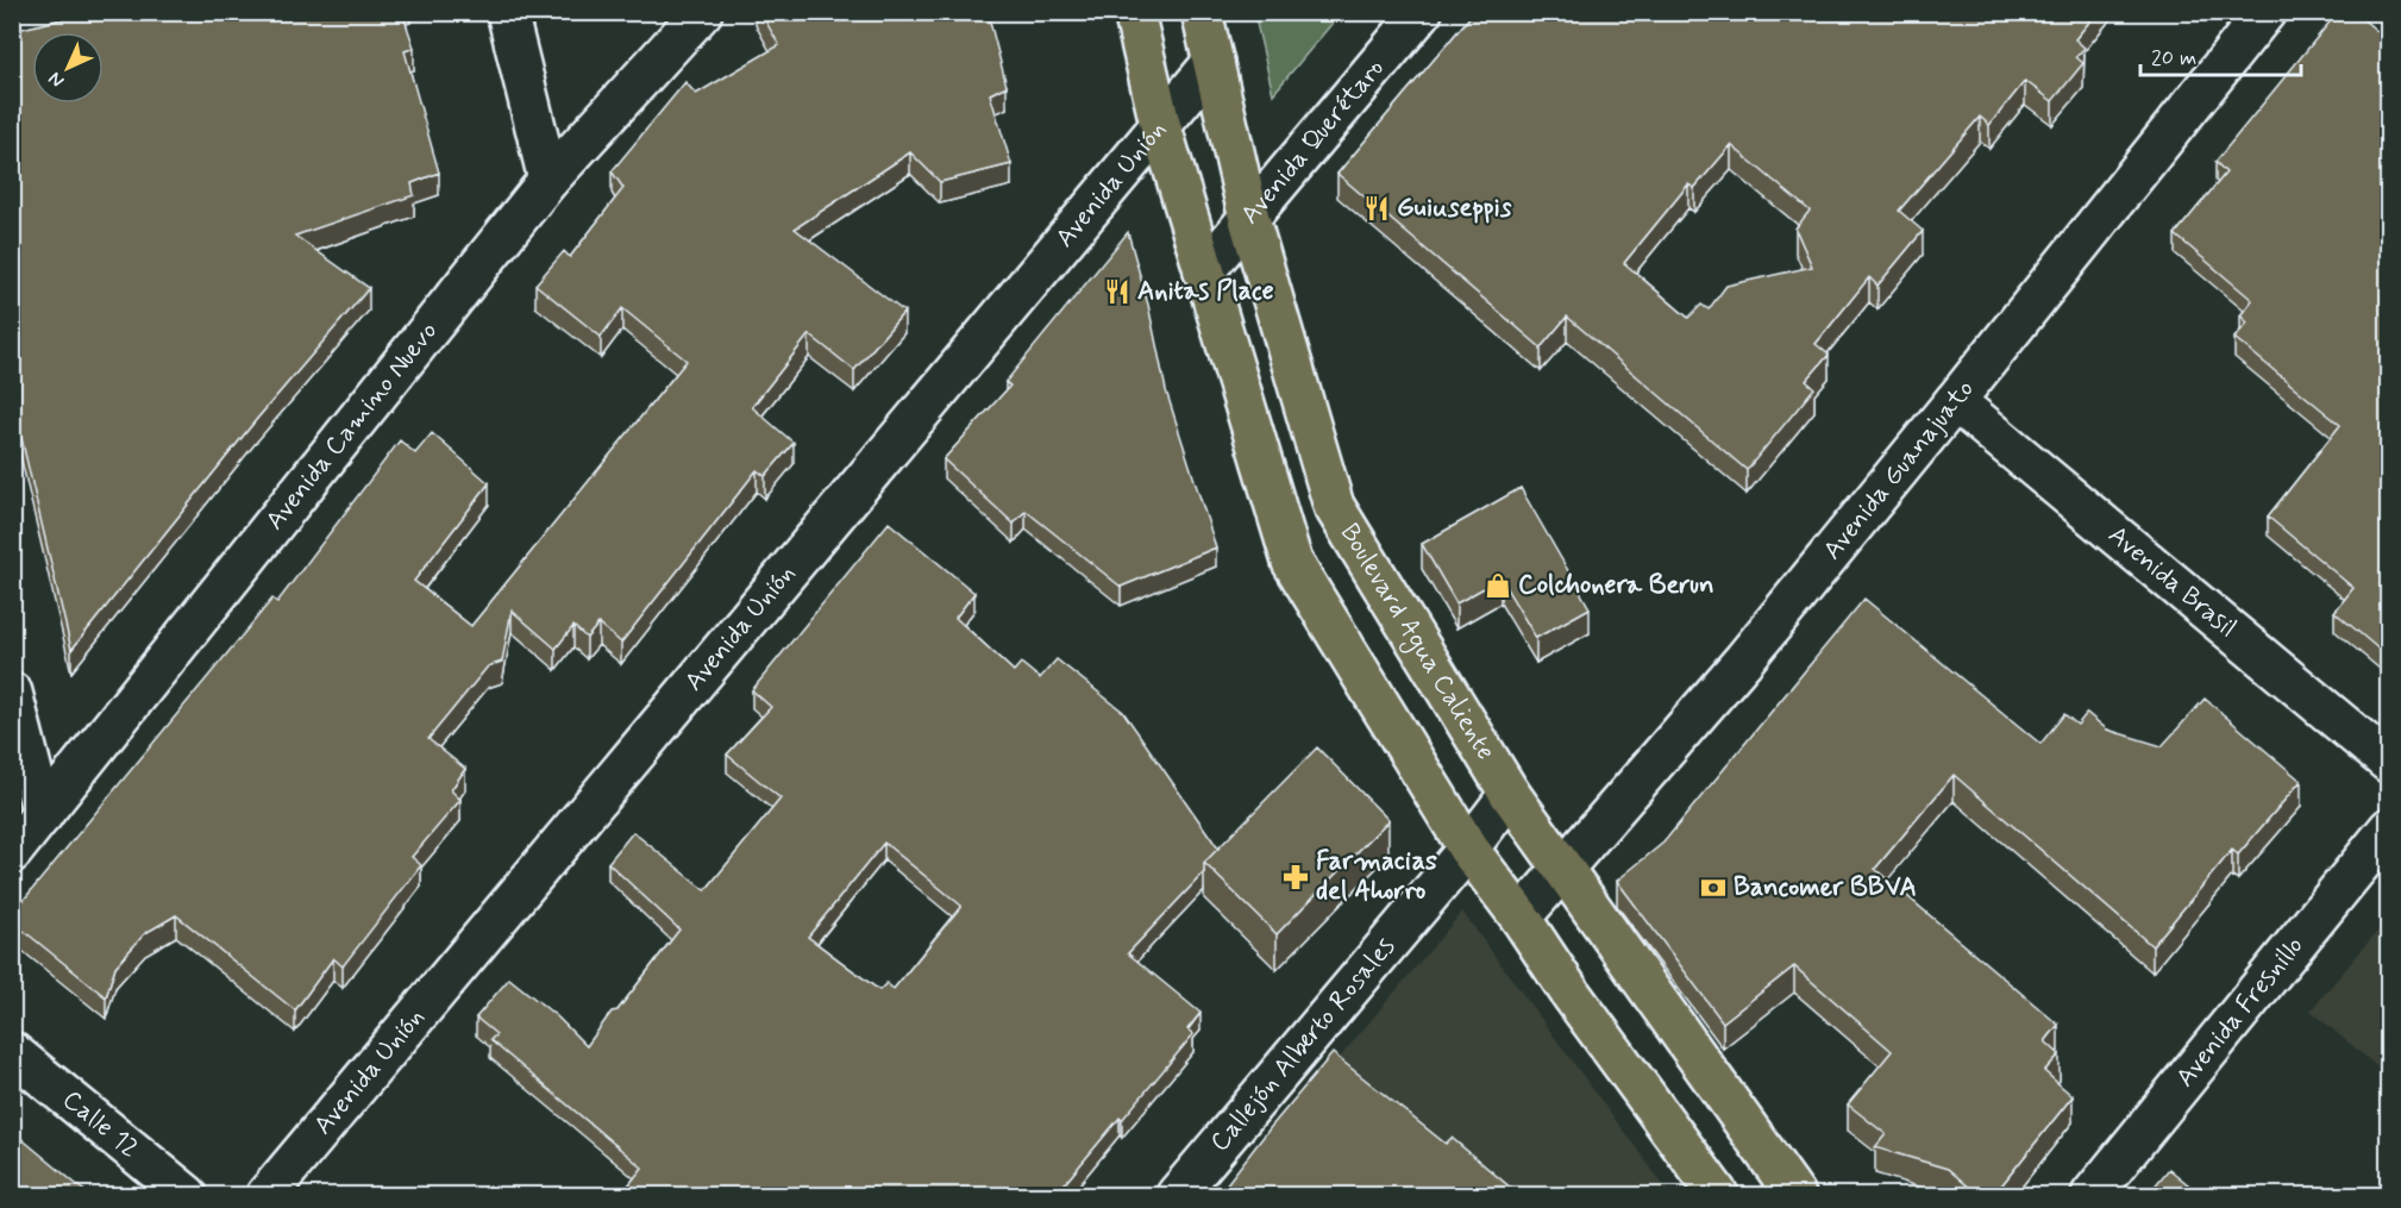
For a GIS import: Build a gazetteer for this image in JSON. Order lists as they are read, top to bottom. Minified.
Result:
{"streets":{"main road":["Boulevard Agua Caliente"],"street":["Avenida Querétaro","Avenida Unión","Avenida Camino Nuevo","Avenida Guanajuato","Avenida Brasil","Avenida Fresnillo","Callejón Alberto Rosales","Calle 12"]},"crossings":[["Avenida Querétaro","Boulevard Agua Caliente"],["Avenida Unión","Boulevard Agua Caliente"],["Avenida Guanajuato","Avenida Brasil"],["Avenida Guanajuato","Boulevard Agua Caliente"],["Boulevard Agua Caliente","Callejón Alberto Rosales"]],"places":{"restaurant":["Guiuseppis","Anitas Place"],"shop":["Colchonera Berun"],"pharmacy":["Farmacias del Ahorro"],"bank":["Bancomer BBVA"]},"scale_bar":"20 m","north":"bottom left"}
